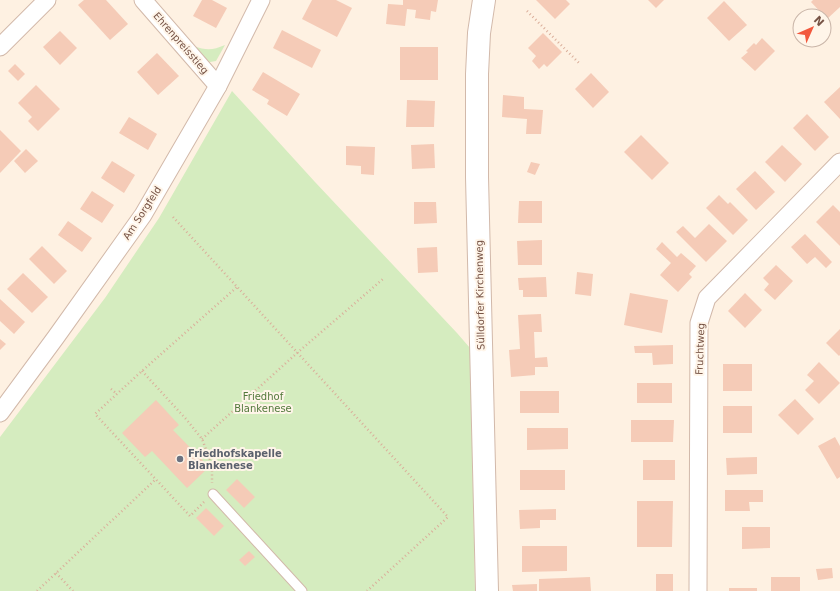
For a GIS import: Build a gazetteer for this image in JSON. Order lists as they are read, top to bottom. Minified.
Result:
{"streets":{"street":["Ehrenpreisstieg","Am Sorgfeld","Sülldorfer Kirchenweg","Fruchtweg"]},"crossings":[["Ehrenpreisstieg","Am Sorgfeld"]],"parks":["Friedhof Blankenese"],"places":["Friedhofskapelle Blankenese"],"north":"top right"}
